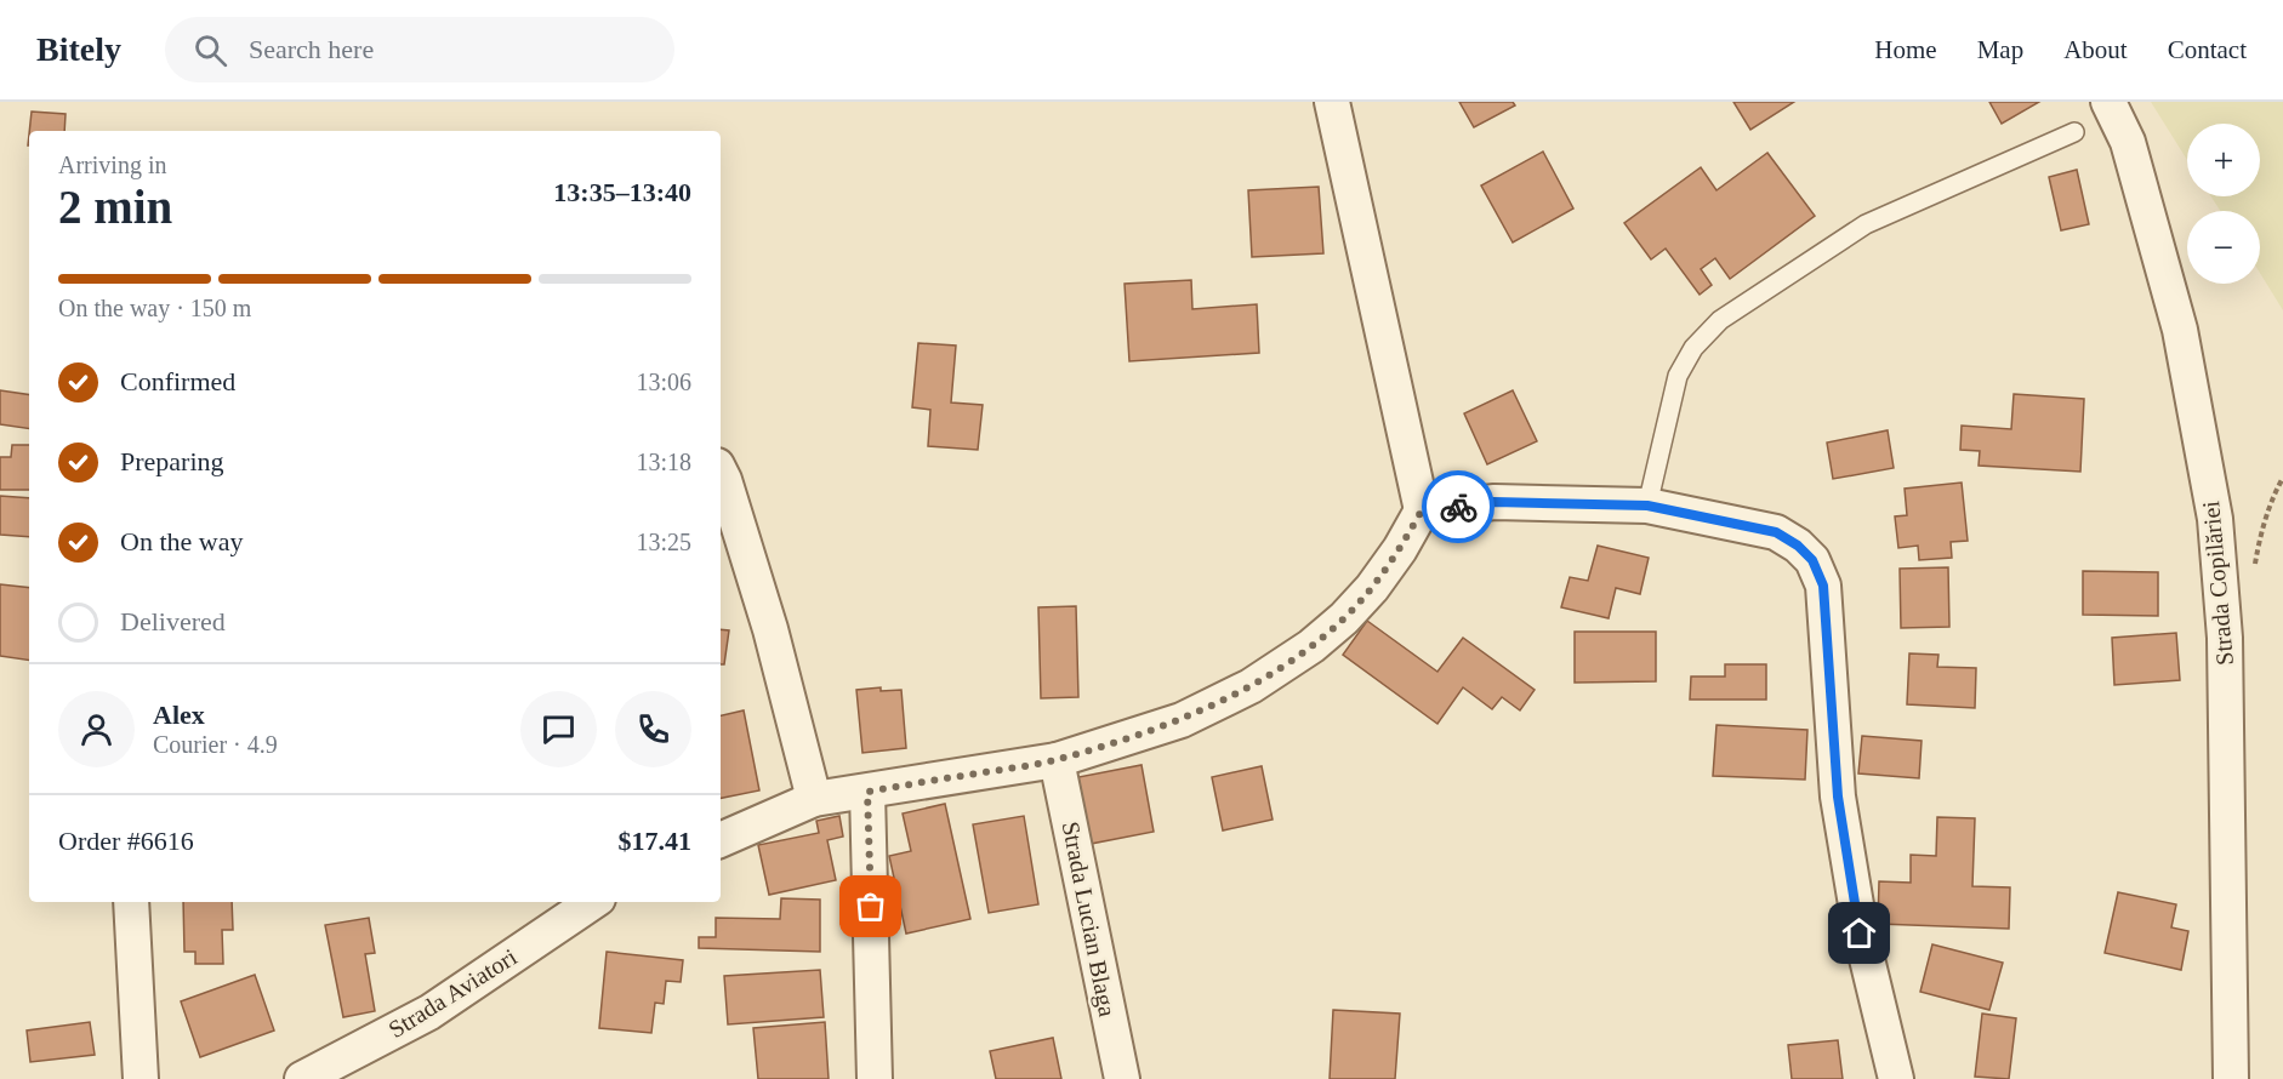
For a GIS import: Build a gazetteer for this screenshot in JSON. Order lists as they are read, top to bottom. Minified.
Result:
{"streets":{"street":["Strada Copilăriei","Strada Lucian Blaga","Strada Aviatori"]},"page":{"header":"Bitely","search":"Search here","nav":["Home","Map","About","Contact"],"map_buttons":["+","−"],"heading":["2 min","Arriving in","13:35–13:40"],"panel":["Alex","Courier · 4.9","Order #6616","$17.41"],"bar":"On the way · 150 m","list":[["Confirmed","13:06"],["Preparing","13:18"],["On the way","13:25"],"Delivered"]}}
